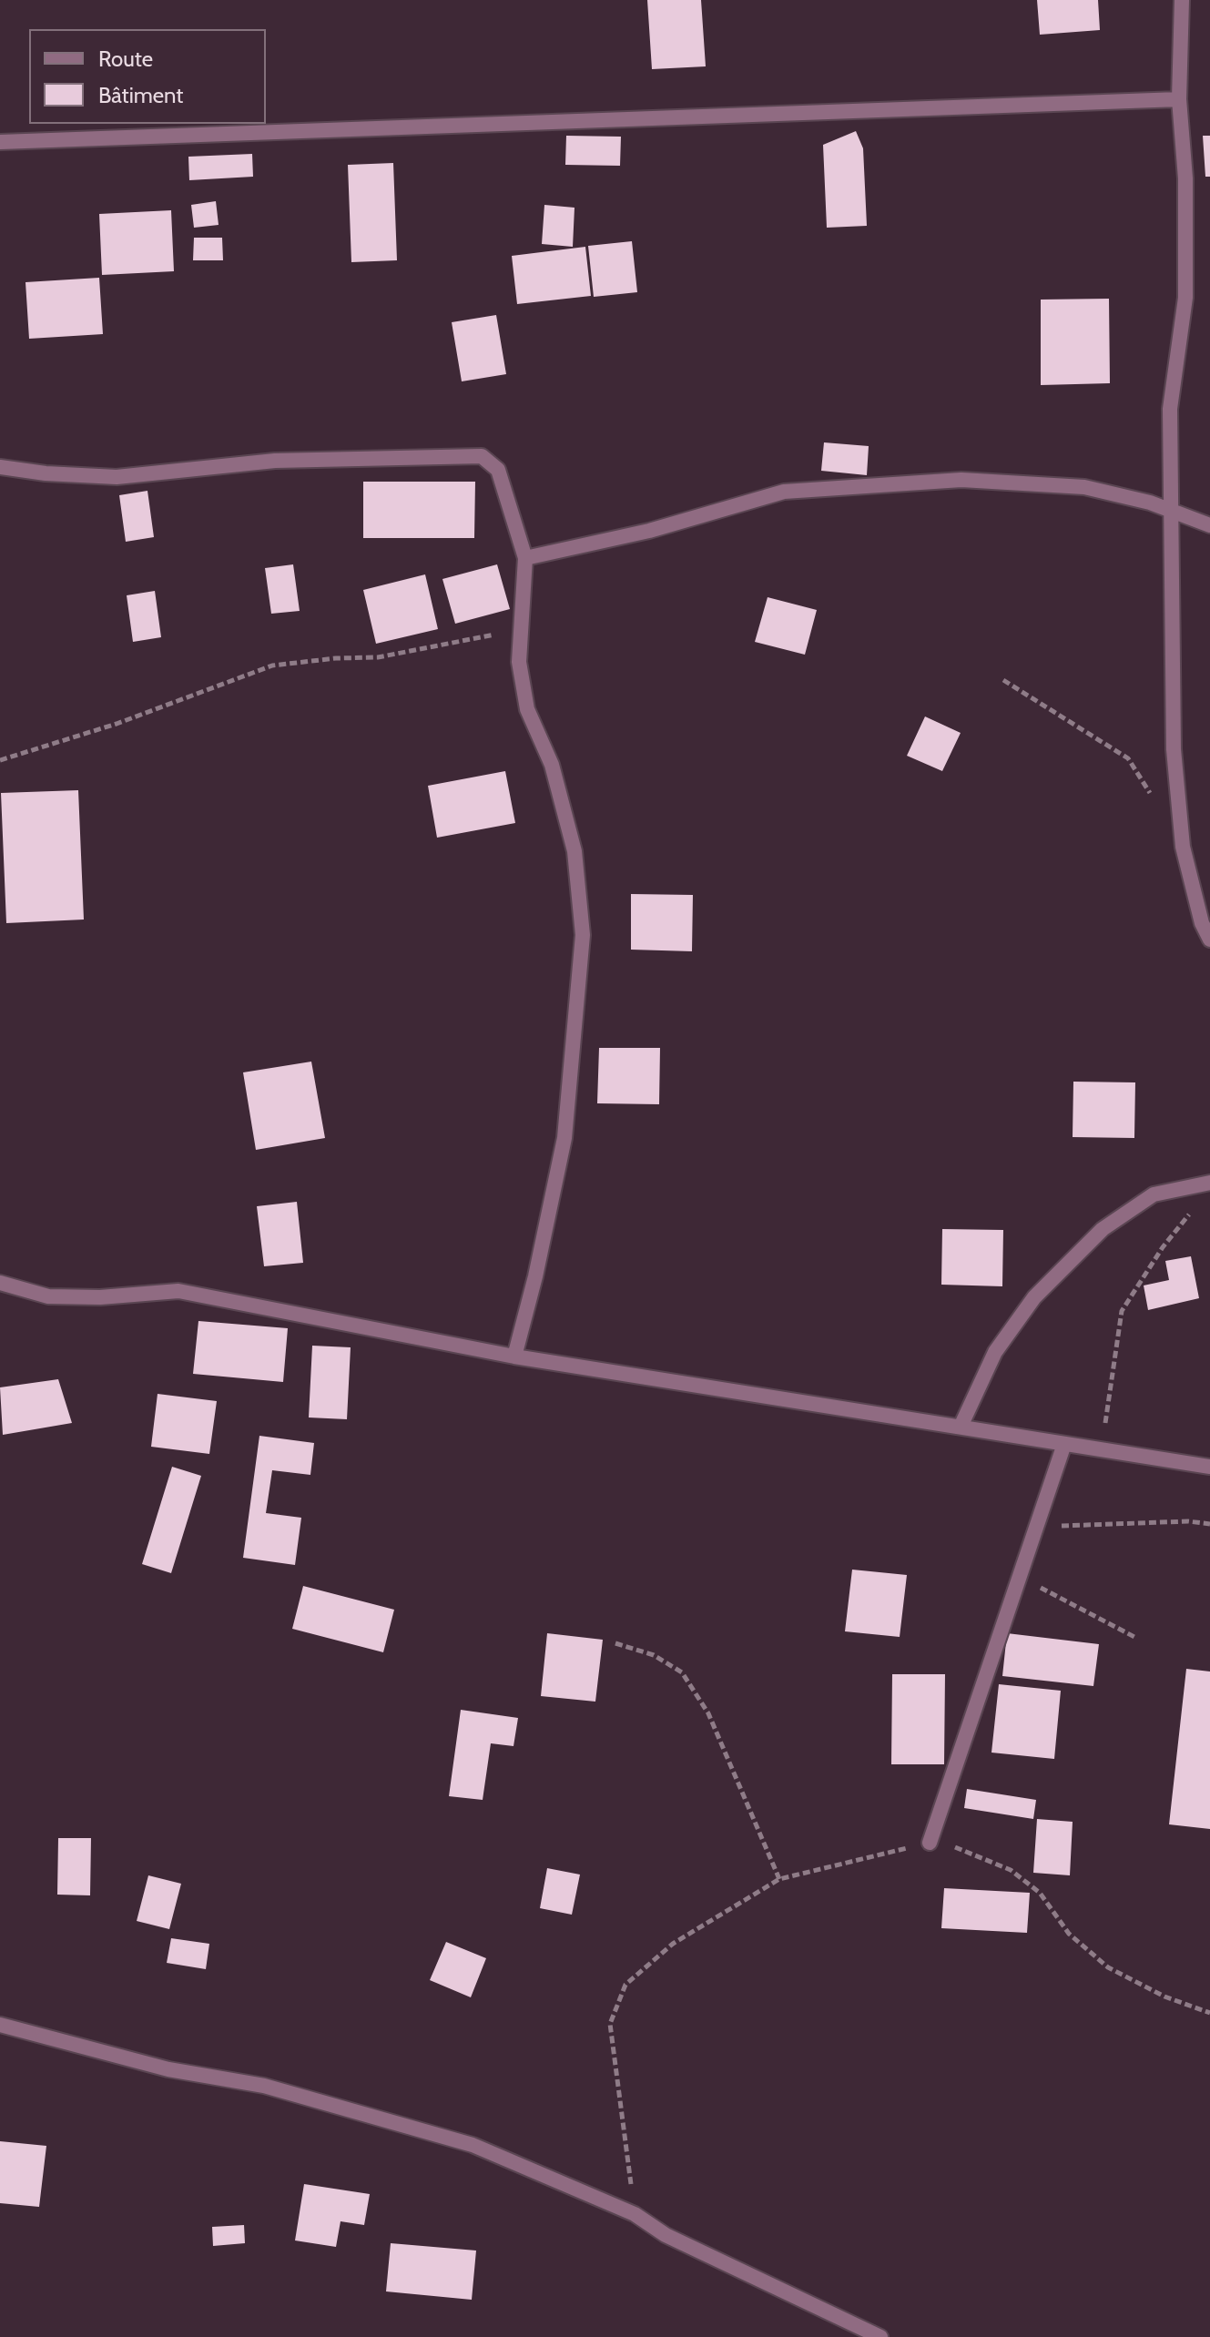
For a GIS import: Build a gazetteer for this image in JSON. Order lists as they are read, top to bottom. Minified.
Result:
{"legend":["Route","Bâtiment"]}
